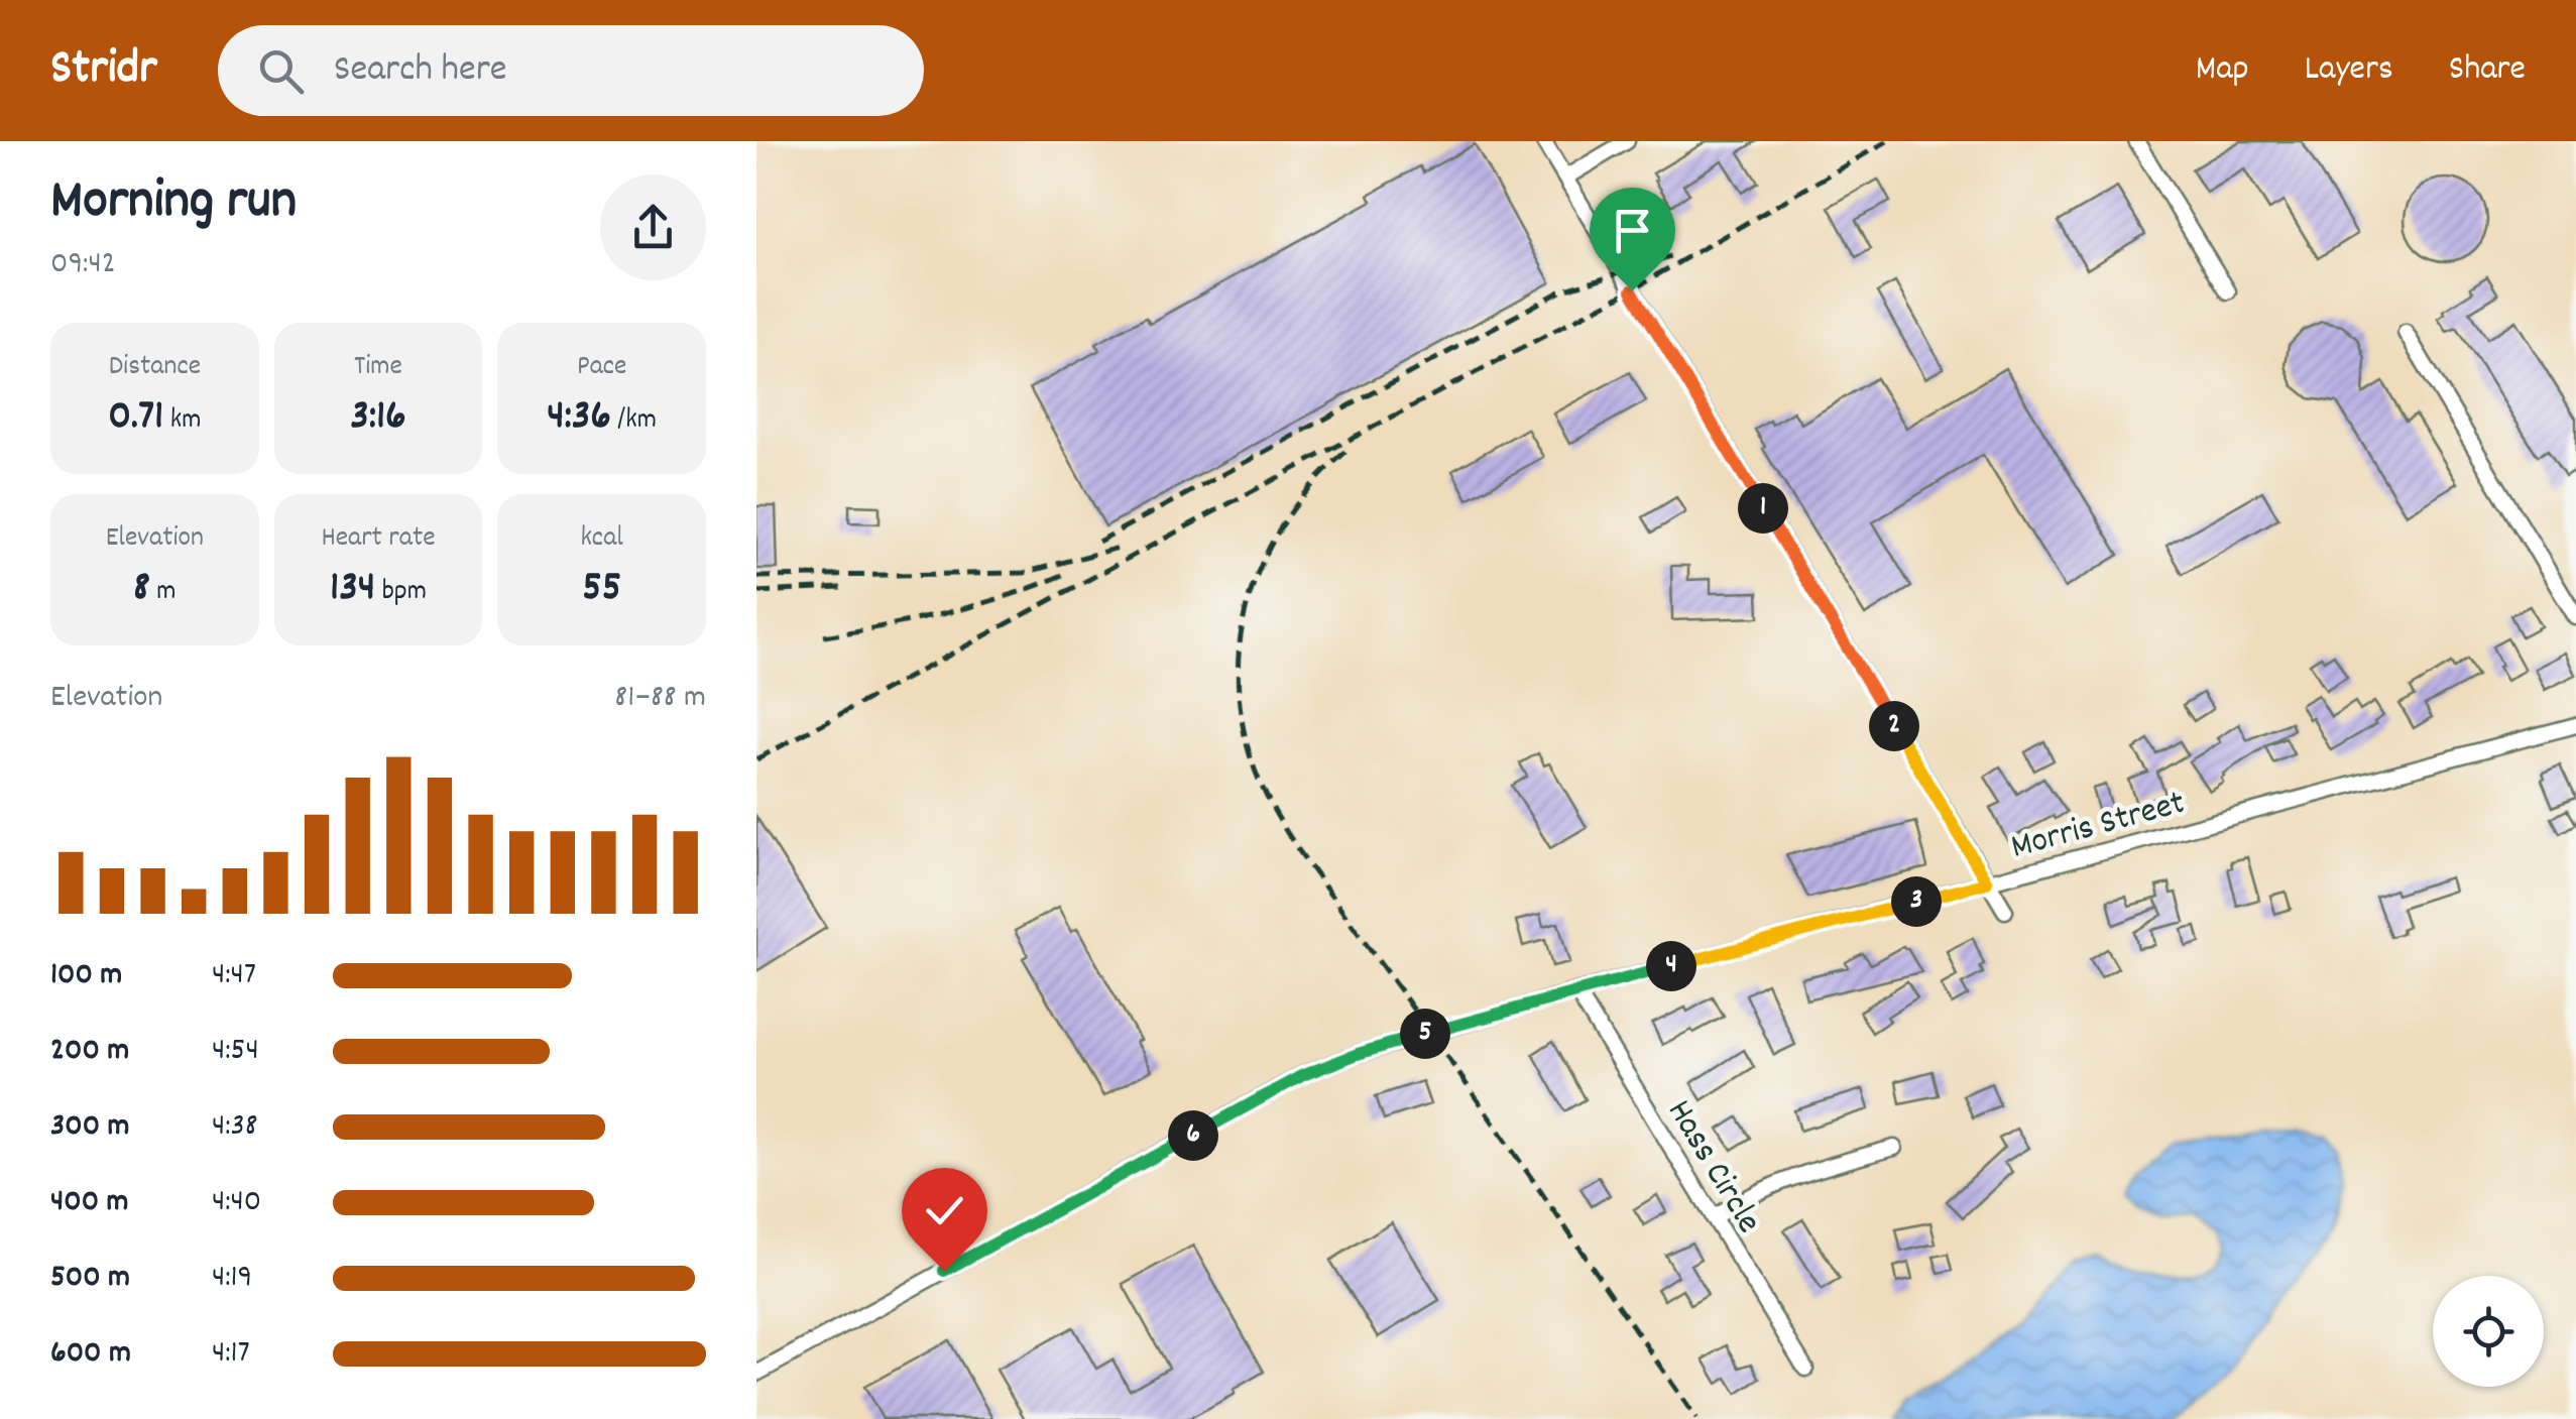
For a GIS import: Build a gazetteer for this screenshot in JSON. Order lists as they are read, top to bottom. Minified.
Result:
{"streets":{"street":["Morris Street","Hass Circle"]},"crossings":[["Morris Street","Hass Circle"]],"page":{"header":"Stridr","search":"Search here","nav":["Map","Layers","Share"],"heading":["Morning run","09:42"],"stats":[["Distance","0.71 km"],["Time","3:16"],["Pace","4:36 /km"],["Elevation","8 m"],["Heart rate","134 bpm"],["kcal","55"]],"pins":["1","2","3","4","5","6"],"chart":["Elevation","81–88 m"],"list":[{"name":"100 m","note":"4:47"},{"name":"200 m","note":"4:54"},{"name":"300 m","note":"4:38"},{"name":"400 m","note":"4:40"},{"name":"500 m","note":"4:19"},{"name":"600 m","note":"4:17"}]}}
